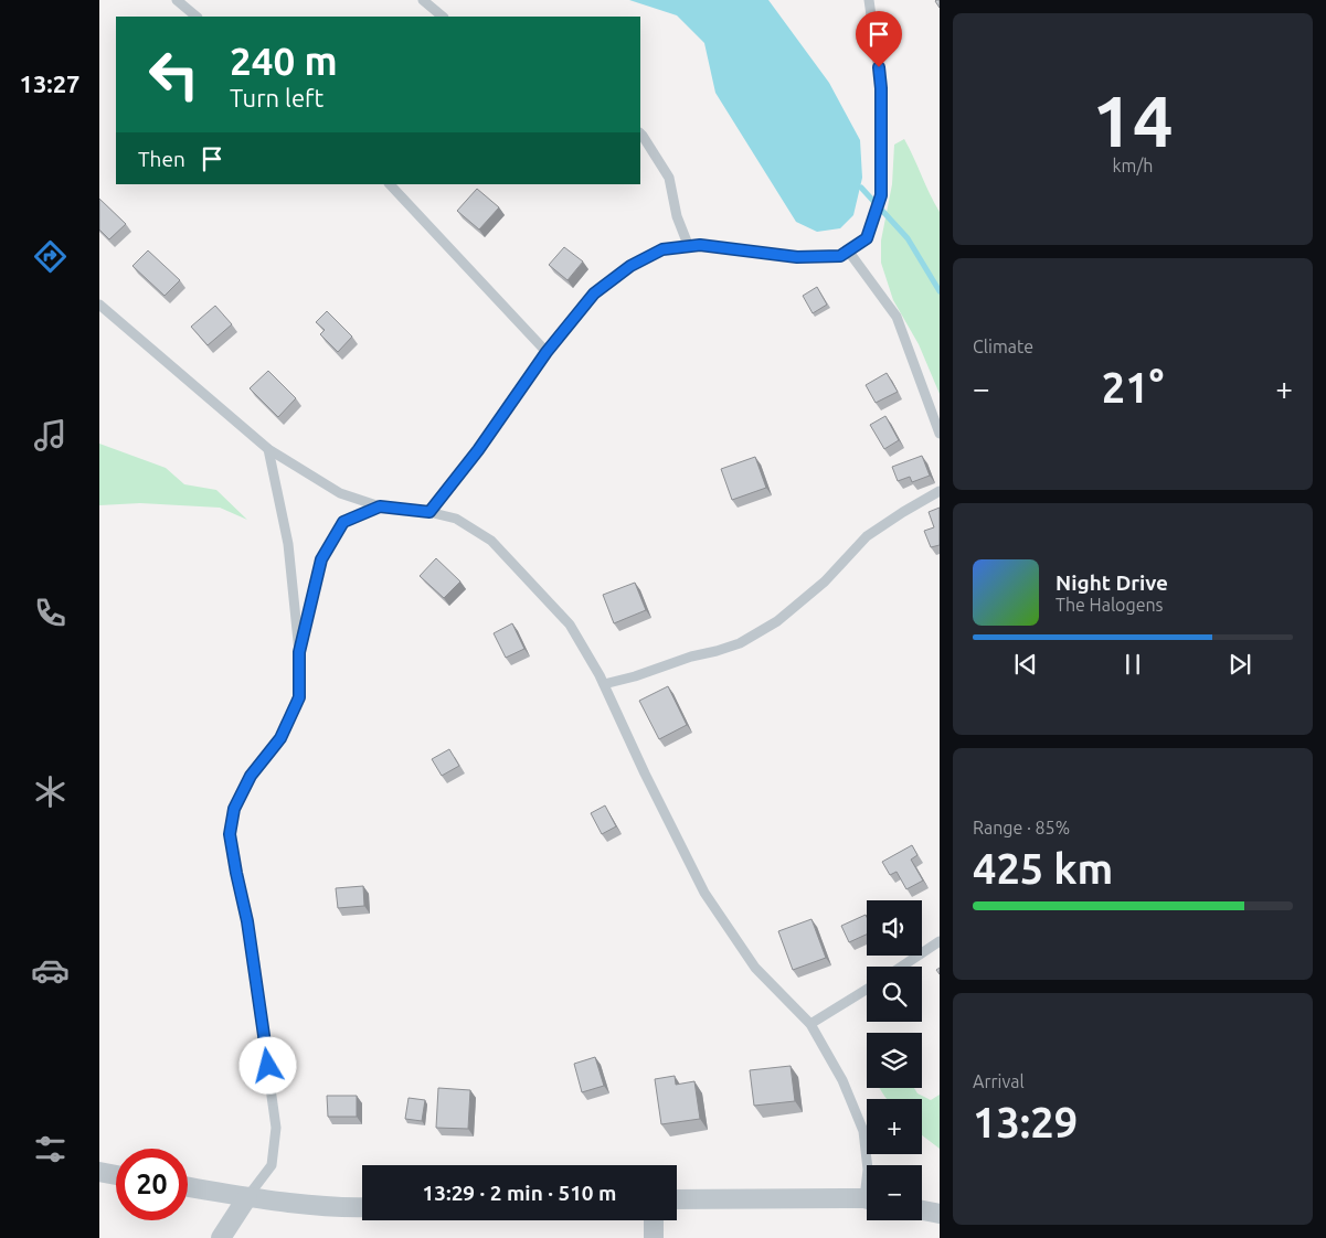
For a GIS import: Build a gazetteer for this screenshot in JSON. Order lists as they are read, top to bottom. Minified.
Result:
{"page":{"tabs":"13:27","tile":[["14","km/h"],"Climate",["Range · 85%","425 km"],["Arrival","13:29"]],"turn":["240 m","Turn left"],"then":"Then","heat":["−","21°","+"],"song":["Night Drive","The Halogens"],"map_buttons":["+","−"],"limit":"20","trip":"13:29 · 2 min · 510 m"}}
